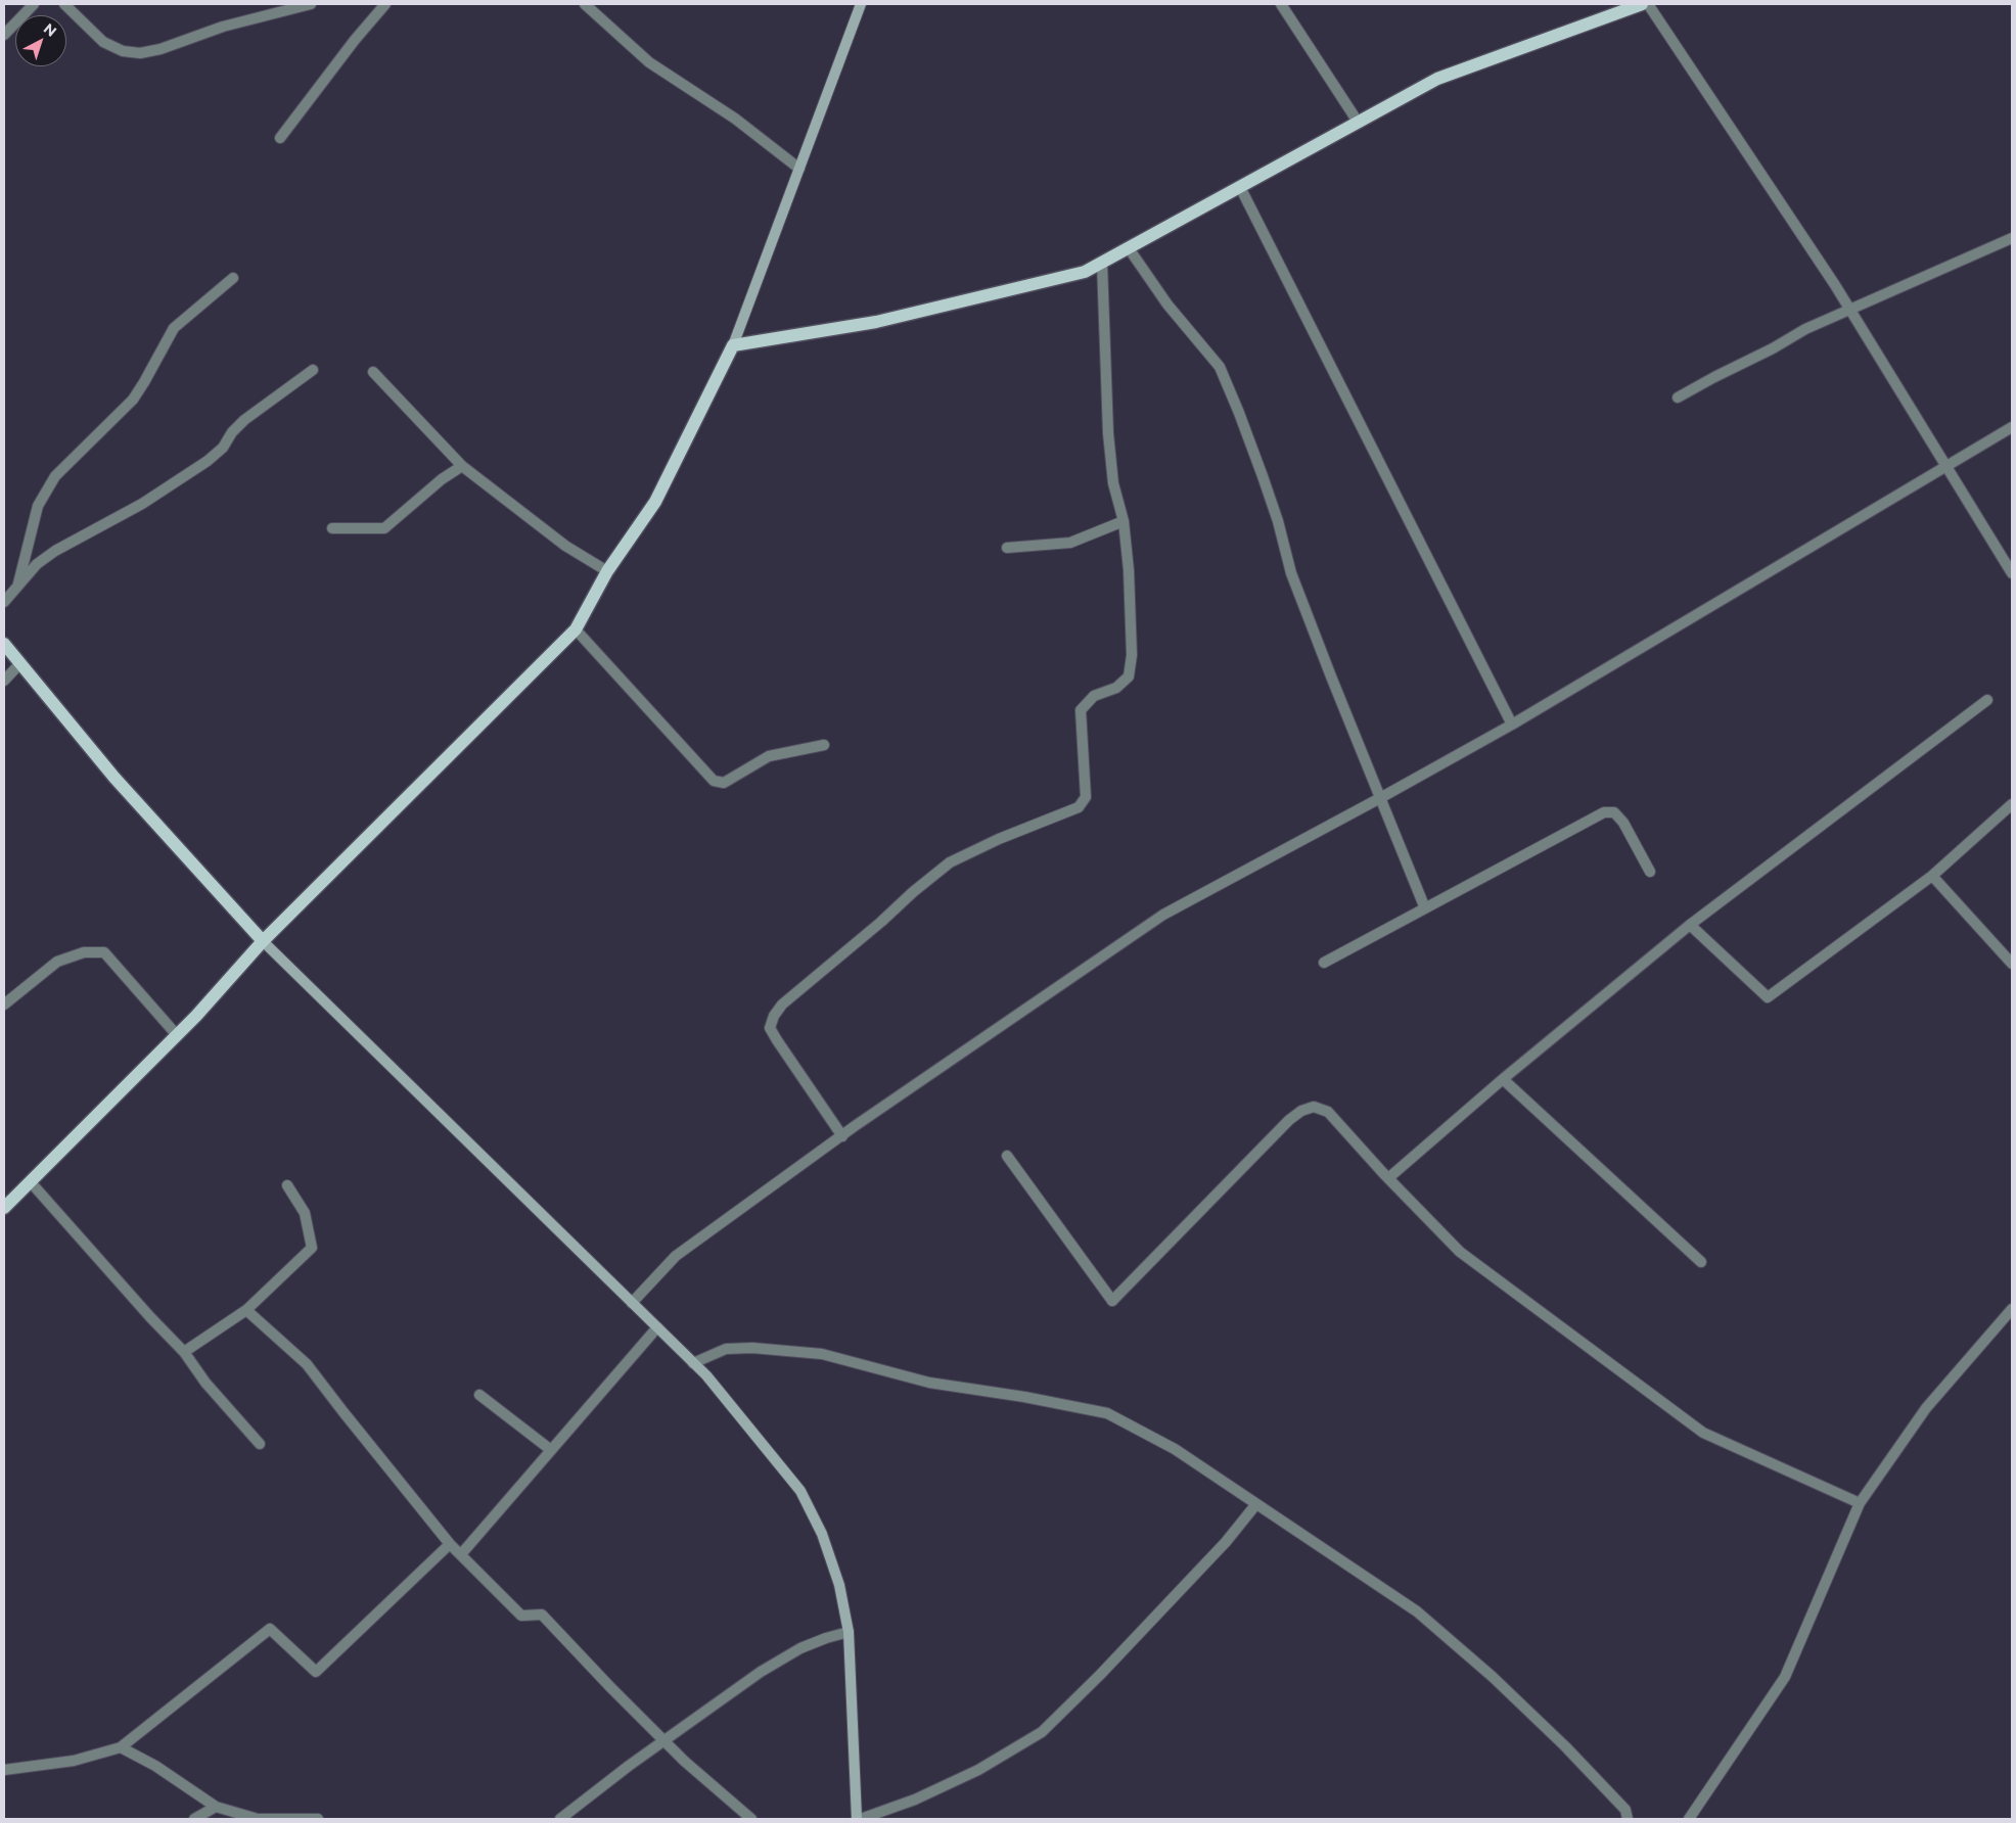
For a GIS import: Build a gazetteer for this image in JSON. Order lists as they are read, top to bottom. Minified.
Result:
{"north":"top right"}
